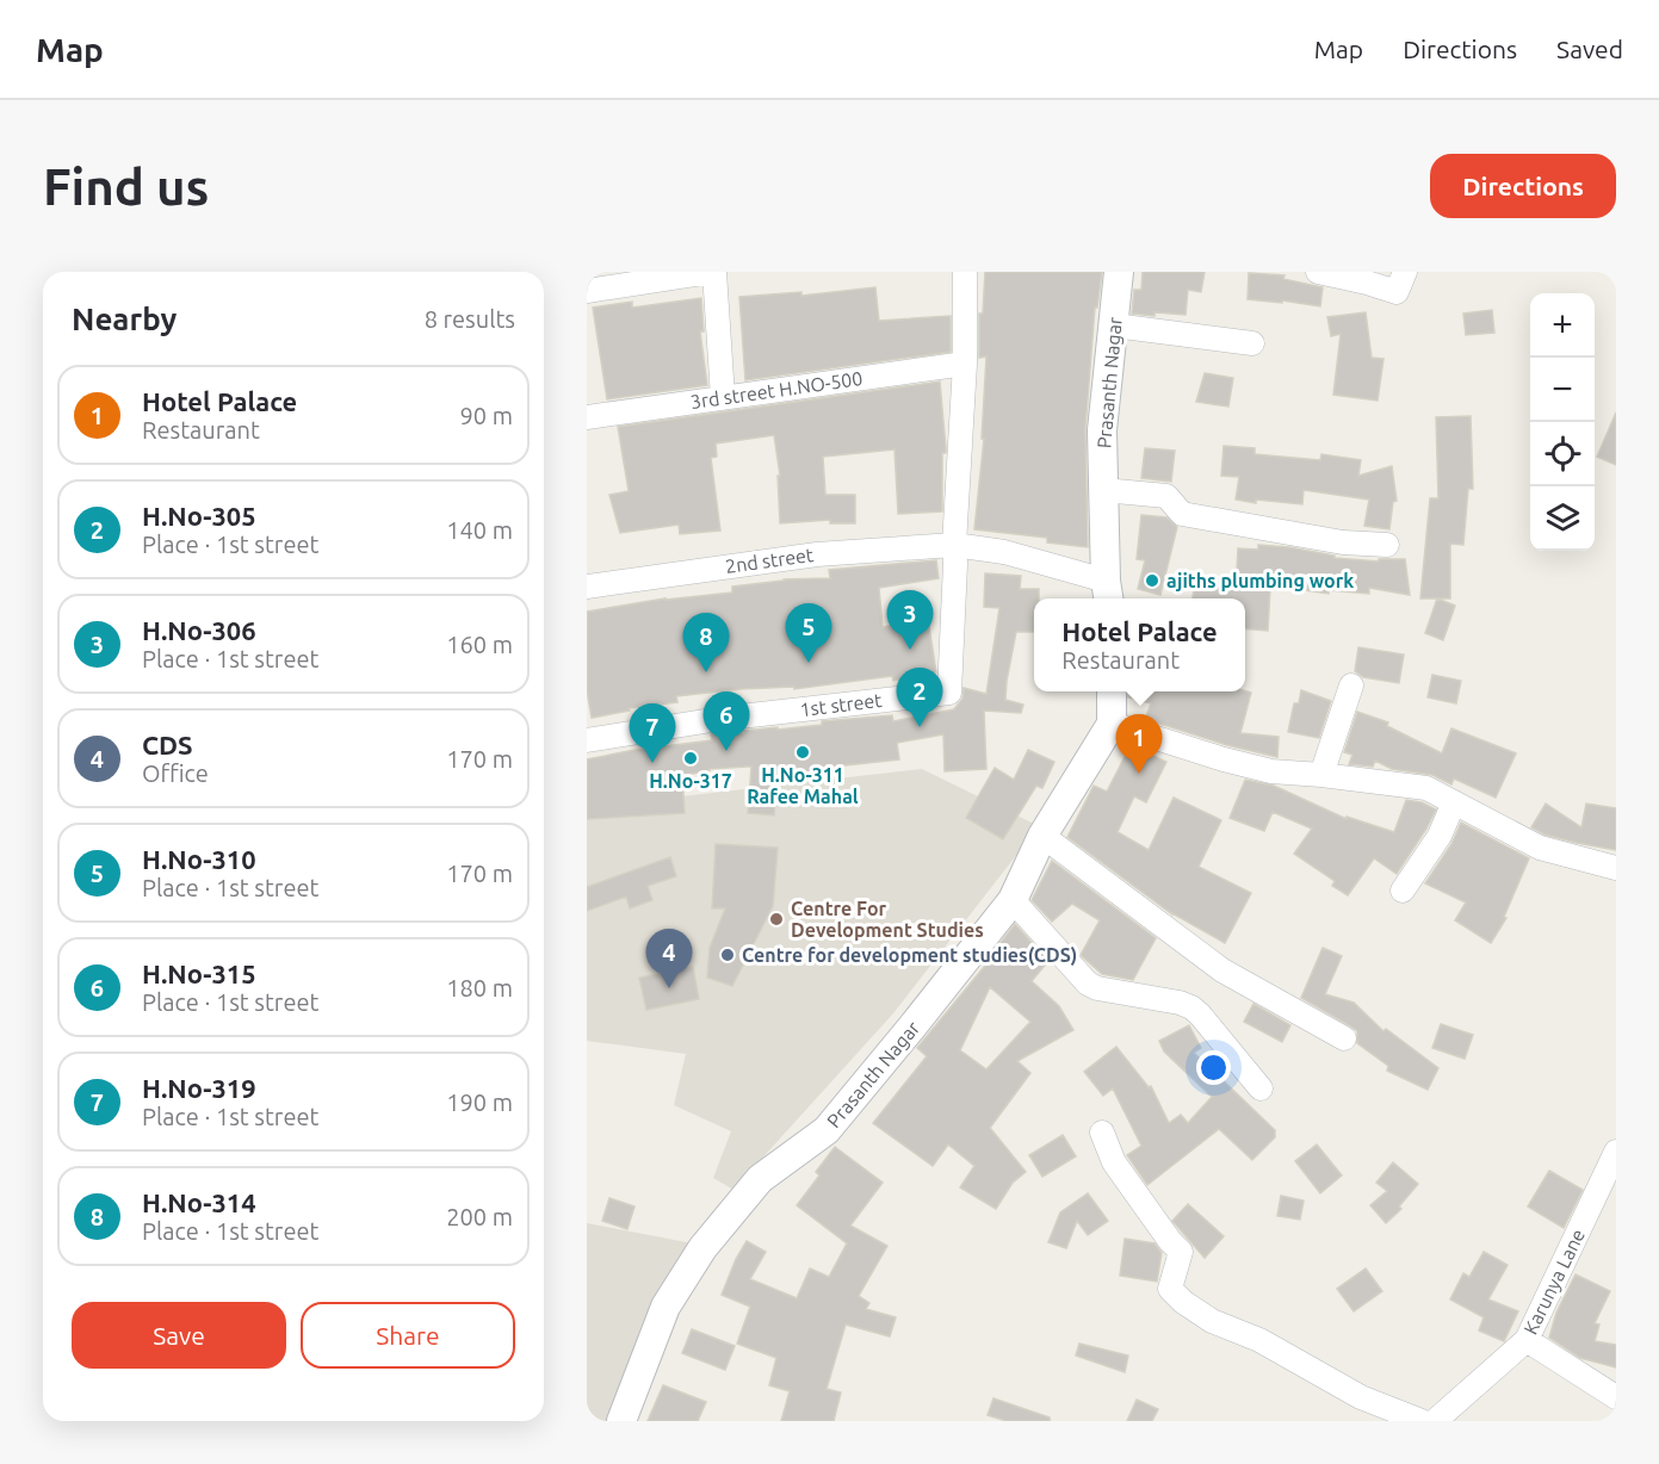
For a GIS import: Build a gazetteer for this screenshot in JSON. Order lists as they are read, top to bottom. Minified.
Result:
{"streets":{"street":["Prasanth Nagar","3rd street H.NO-500","2nd street","1st street","Karunya Lane"]},"crossings":[["Prasanth Nagar","2nd street"],["2nd street","1st street"]],"places":["ajiths plumbing work","H.No-311 Rafee Mahal","H.No-317","Centre For Development Studies","Centre for development studies(CDS)"],"page":{"header":"Map","nav":["Map","Directions","Saved"],"buttons":["Directions",["Save","Share"]],"title":"Find us","heading":["Nearby","8 results"],"map_buttons":["+","−"],"list":[{"mark":"1","name":"Hotel Palace","note":"Restaurant","value":"90 m"},{"mark":"2","name":"H.No-305","note":"Place · 1st street","value":"140 m"},{"mark":"3","name":"H.No-306","note":"Place · 1st street","value":"160 m"},{"mark":"4","name":"CDS","note":"Office","value":"170 m"},{"mark":"5","name":"H.No-310","note":"Place · 1st street","value":"170 m"},{"mark":"6","name":"H.No-315","note":"Place · 1st street","value":"180 m"},{"mark":"7","name":"H.No-319","note":"Place · 1st street","value":"190 m"},{"mark":"8","name":"H.No-314","note":"Place · 1st street","value":"200 m"}],"pins":["3","5","8","2","6","7","1","4"],"popup":["Hotel Palace","Restaurant"]}}
